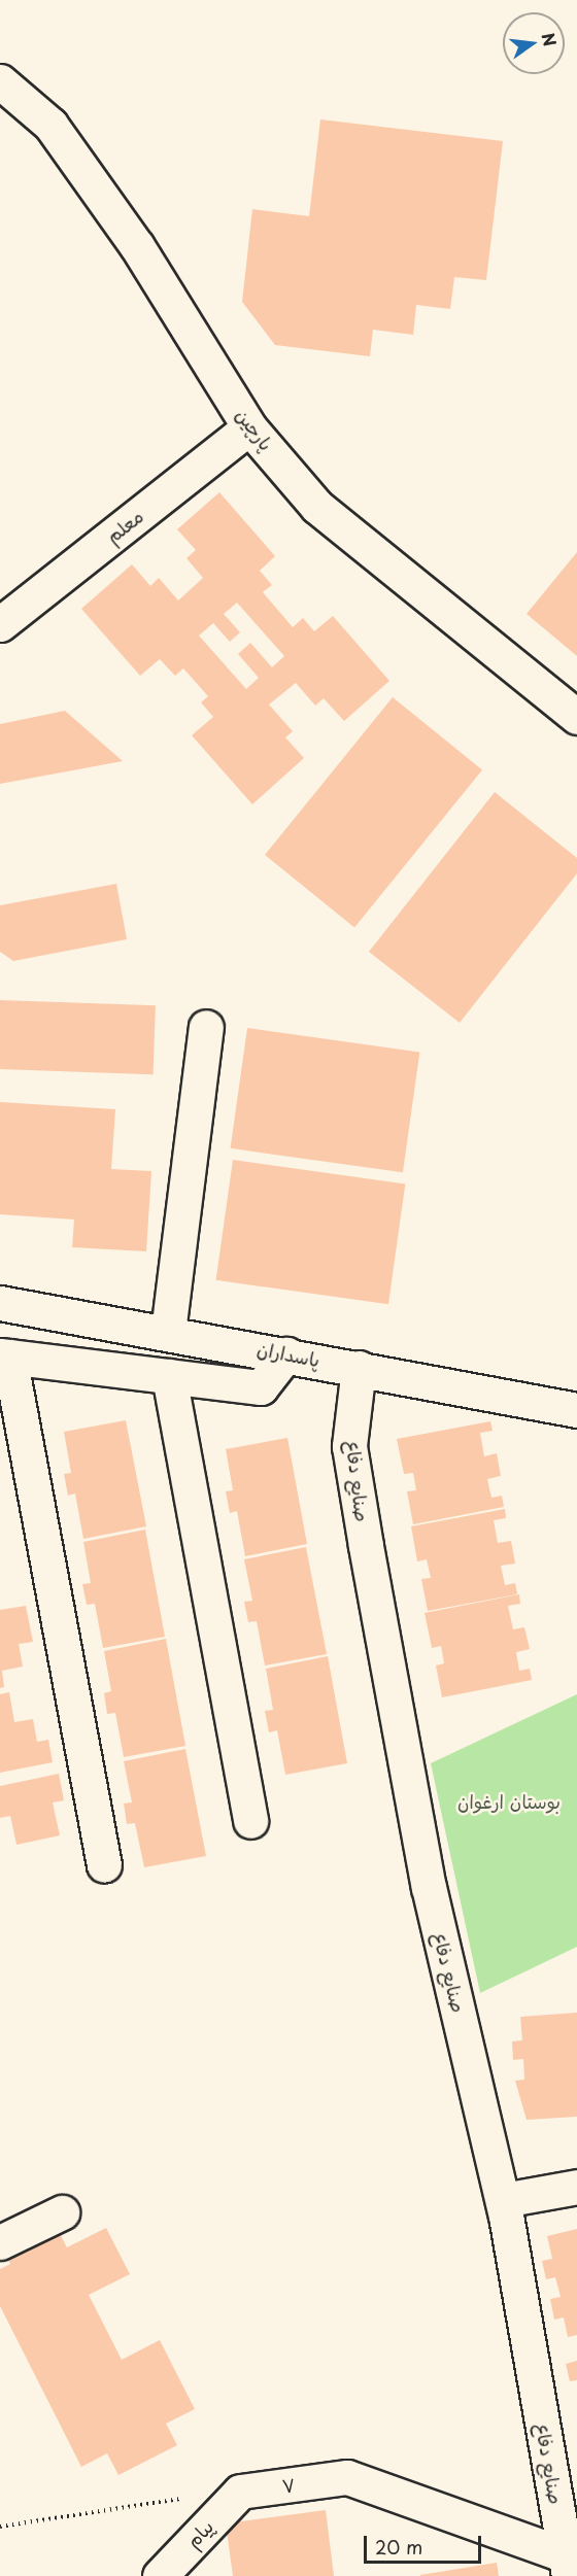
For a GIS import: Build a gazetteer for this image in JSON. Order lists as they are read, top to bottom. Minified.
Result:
{"streets":{"street":["پارچین","معلم","پاسداران","صنایع دفاع","۷","پیام"]},"crossings":[["پارچین","معلم"],["پاسداران","صنایع دفاع"],["صنایع دفاع","۷"],["۷","پیام"]],"parks":["بوستان ارغوان"],"scale_bar":"20 m","north":"right"}
